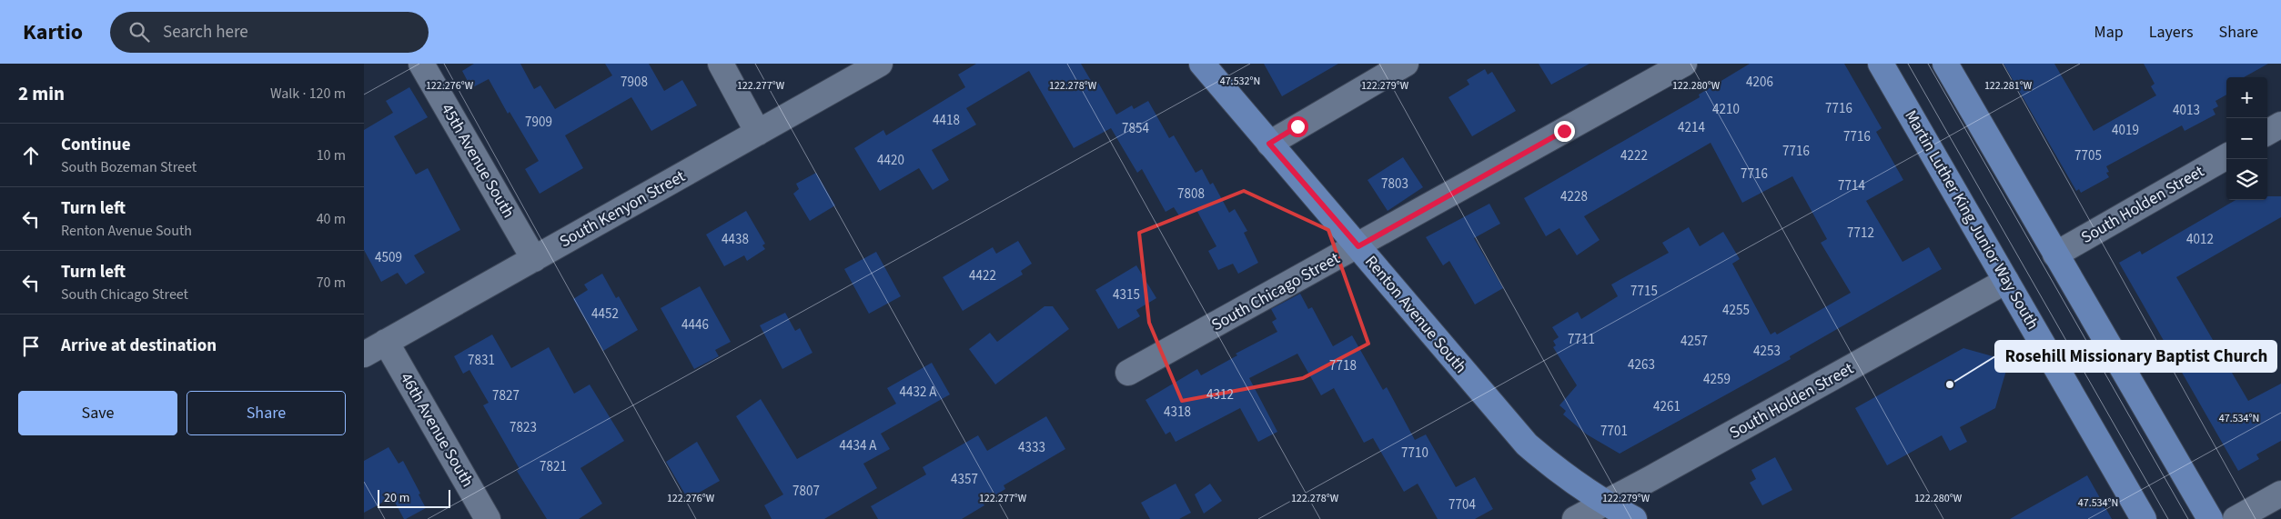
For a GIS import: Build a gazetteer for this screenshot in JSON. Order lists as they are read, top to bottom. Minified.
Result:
{"streets":{"main road":["Martin Luther King Junior Way South","Renton Avenue South"],"street":["45th Avenue South","South Holden Street","South Kenyon Street","South Chicago Street","46th Avenue South"]},"crossings":[["45th Avenue South","South Kenyon Street"],["South Holden Street","Martin Luther King Junior Way South"],["South Holden Street","Renton Avenue South"],["South Kenyon Street","46th Avenue South"],["South Chicago Street","Renton Avenue South"]],"places":["Rosehill Missionary Baptist Church"],"house_numbers":["7908","4206","7716","4210","4013","4418","7909","4214","7854","4019","7716","7716","4222","7705","4420","7716","7803","7714","7808","4228","7712","4438","4012","4509","4422","7715","4315","4255","4452","4446","7711","4257","4253","7831","4263","7718","4259","4432 A","4312","7827","4261","4318","7823","7701","4434 A","4333","7710","7821","4357","7807","7704"],"scale_bar":"20 m","page":{"header":"Kartio","search":"Search here","nav":["Map","Layers","Share"],"heading":["2 min","Walk · 120 m"],"map_buttons":["+","−"],"list":[["Continue","South Bozeman Street","10 m"],["Turn left","Renton Avenue South","40 m"],["Turn left","South Chicago Street","70 m"],"Arrive at destination"],"buttons":["Save","Share"],"scale":"20 m"},"coordinates":["47.532°N","122.276°W","122.277°W","122.278°W","122.279°W","122.280°W","122.281°W","47.534°N"]}
